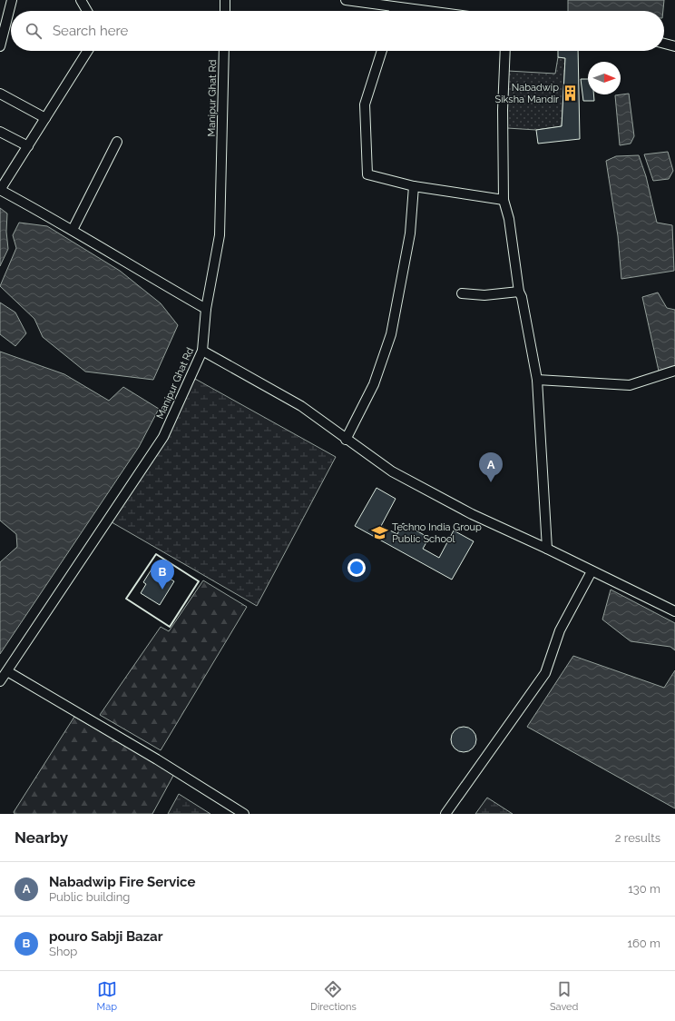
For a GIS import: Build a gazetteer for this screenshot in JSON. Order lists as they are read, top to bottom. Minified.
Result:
{"streets":{"street":["Manipur Ghat Rd"]},"places":{"building":["Nabadwip Siksha Mandir"],"school or university":["Techno India Group Public School"]},"north":"right","page":{"search":"Search here","pins":["A","B"],"heading":["Nearby","2 results"],"list":[{"mark":"A","name":"Nabadwip Fire Service","note":"Public building","value":"130 m"},{"mark":"B","name":"pouro Sabji Bazar","note":"Shop","value":"160 m"}],"nav":["Map","Directions","Saved"]}}
